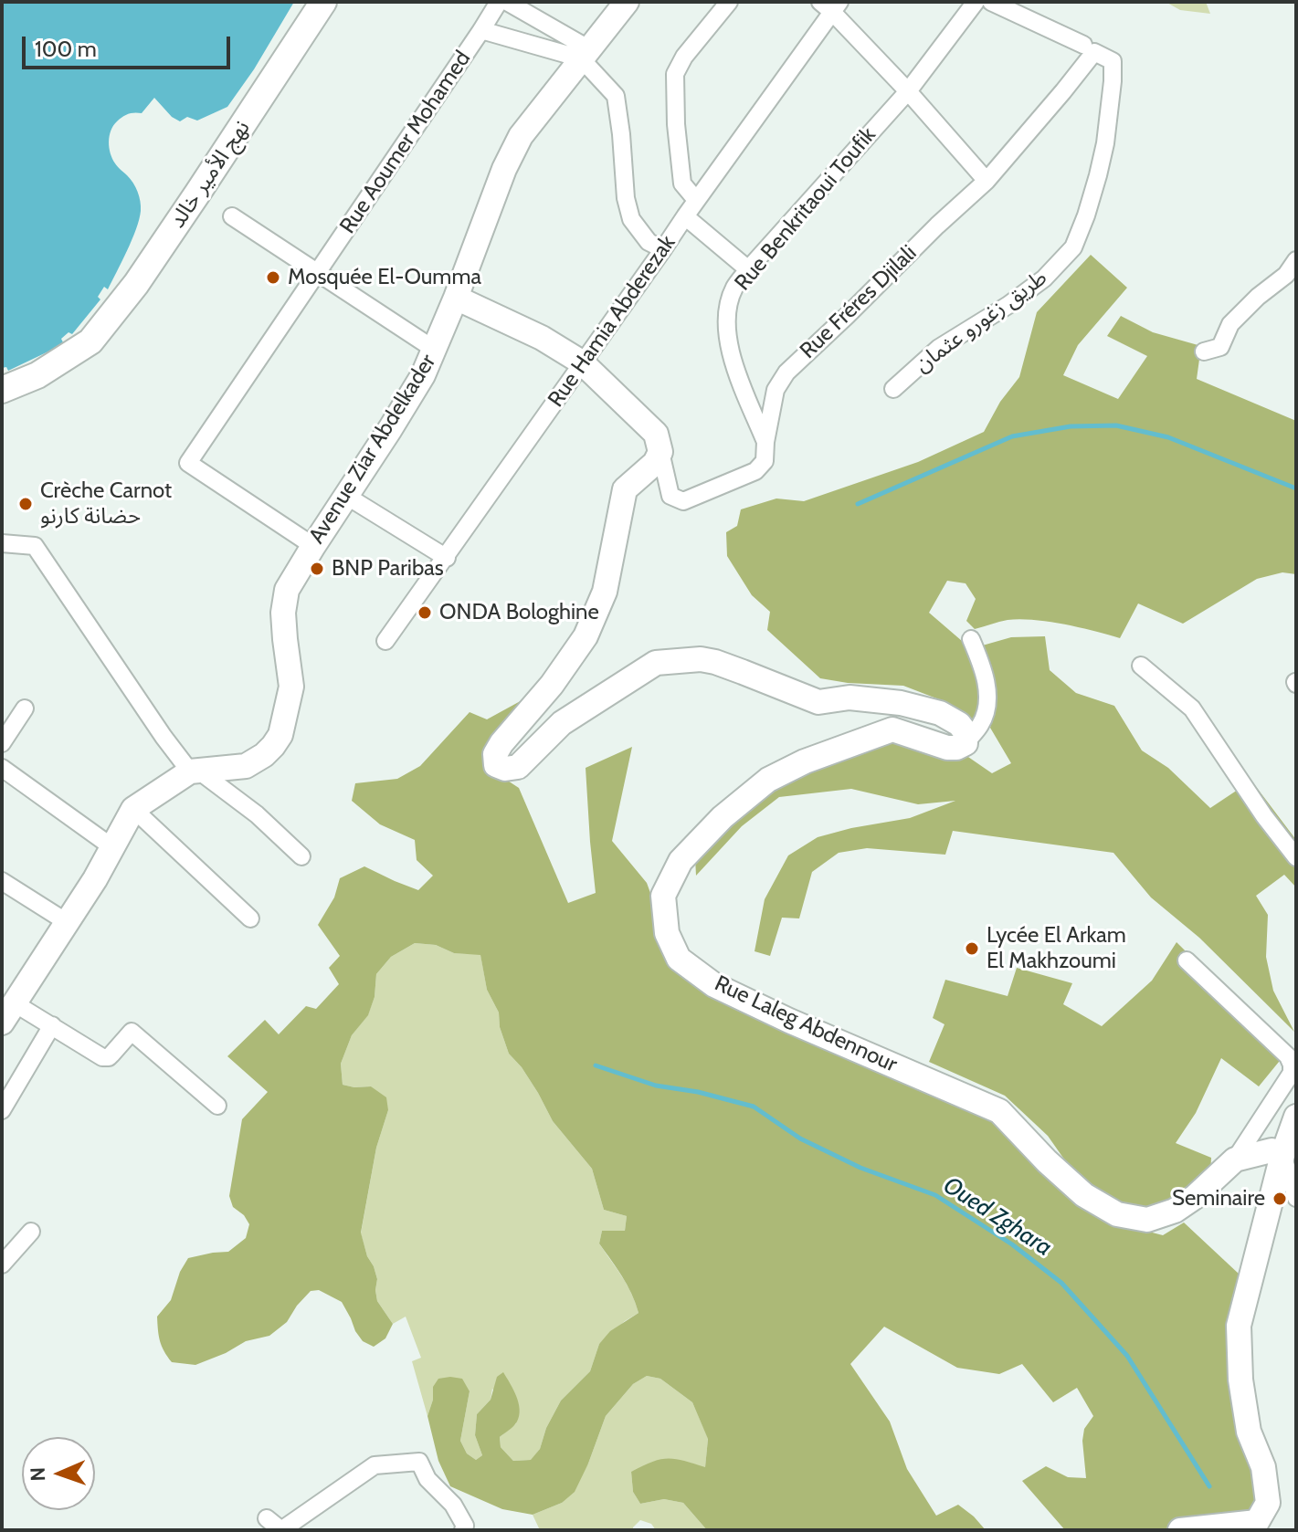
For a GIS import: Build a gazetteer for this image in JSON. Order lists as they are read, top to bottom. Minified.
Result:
{"streets":{"main road":["نهج الأمير خالد"],"street":["Rue Aoumer Mohamed","Rue Benkritaoui Toufik","Rue Fréres Djilali","Rue Hamia Abderezak","طريق زغورو عثمان","Avenue Ziar Abdelkader","Rue Laleg Abdennour"]},"crossings":[["Rue Aoumer Mohamed","Avenue Ziar Abdelkader"],["Rue Benkritaoui Toufik","Rue Fréres Djilali"],["Rue Fréres Djilali","طريق زغورو عثمان"]],"water":["Oued Zghara"],"places":["Mosquée El-Oumma","Crèche Carnot حضانة كارنو","BNP Paribas","ONDA Bologhine","Lycée El Arkam El Makhzoumi","Seminaire"],"scale_bar":"100 m","north":"left"}
